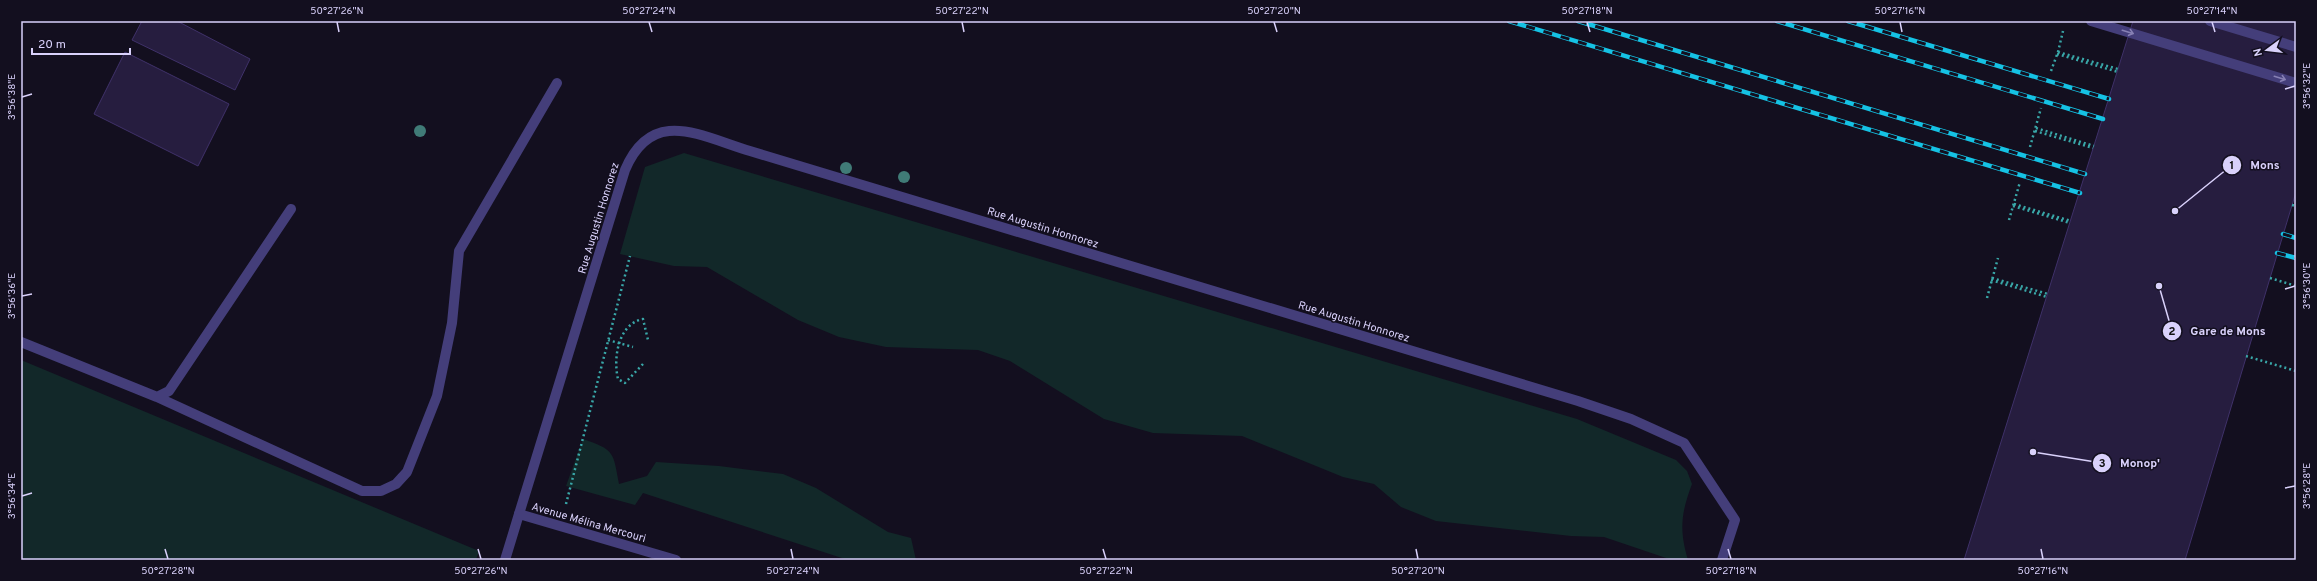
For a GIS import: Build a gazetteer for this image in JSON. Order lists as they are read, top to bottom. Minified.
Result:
{"streets":{"street":["Rue Augustin Honnorez","Avenue Mélina Mercouri"]},"crossings":[["Rue Augustin Honnorez","Avenue Mélina Mercouri"]],"places":["Mons","Gare de Mons","Monop'"],"scale_bar":"20 m","north":"left","coordinates":["50°27'26\"N","50°27'24\"N","50°27'22\"N","50°27'20\"N","50°27'18\"N","50°27'16\"N","50°27'14\"N","3°56'32\"E","3°56'38\"E","3°56'30\"E","3°56'36\"E","3°56'28\"E","3°56'34\"E","50°27'28\"N"]}
